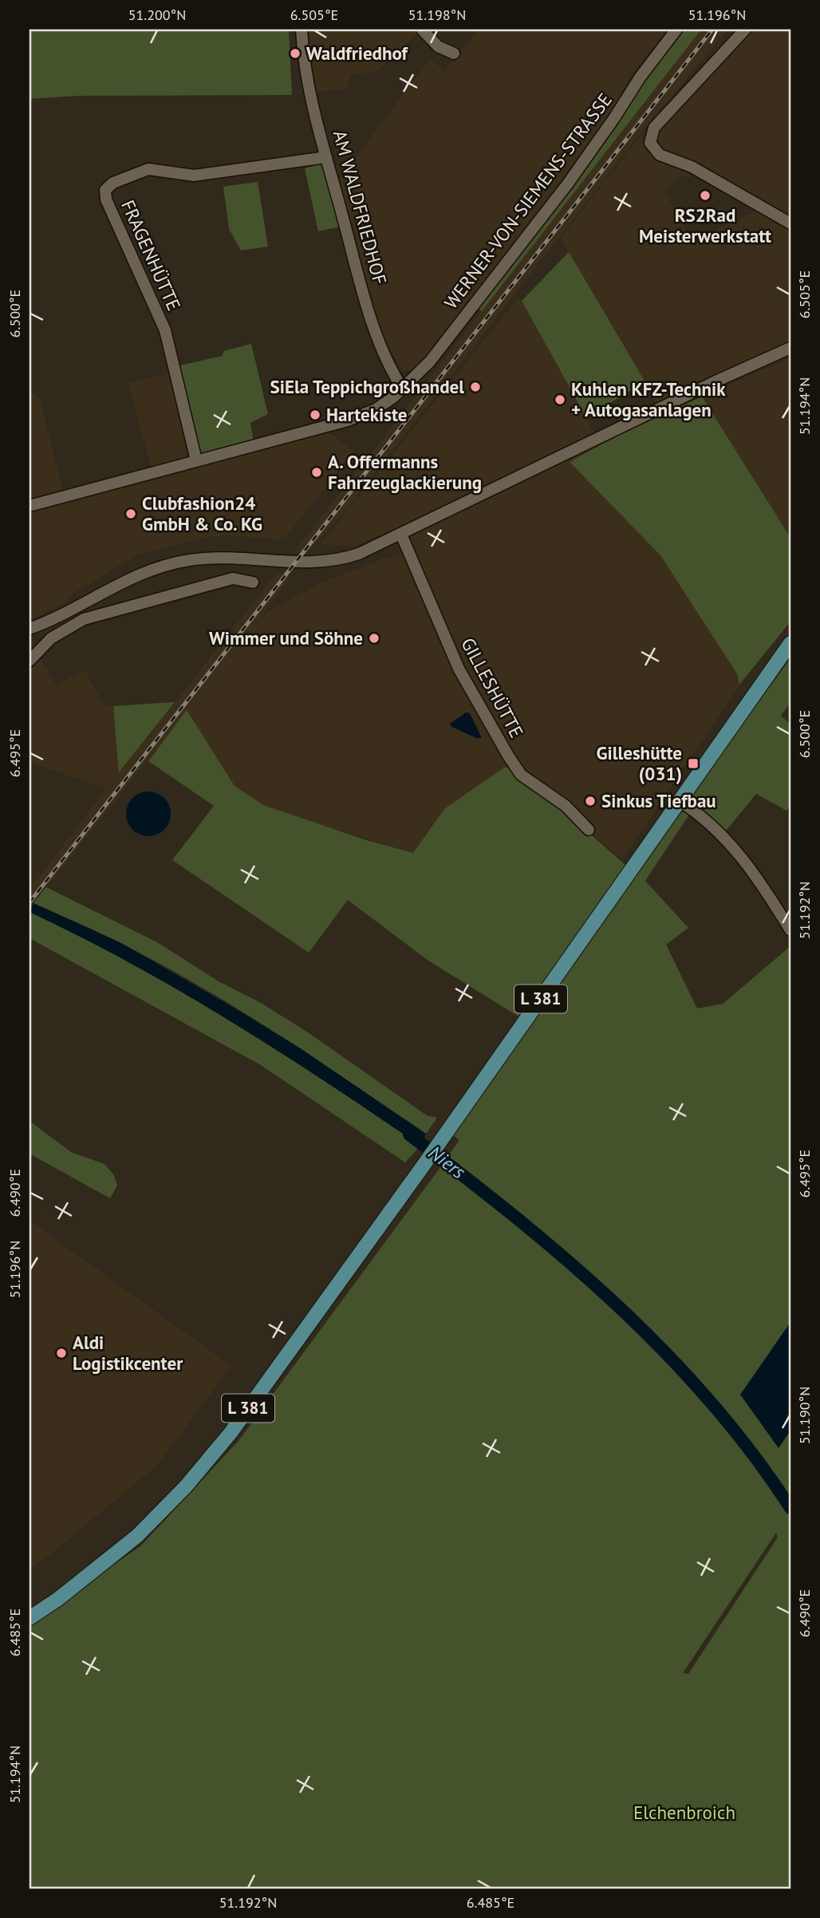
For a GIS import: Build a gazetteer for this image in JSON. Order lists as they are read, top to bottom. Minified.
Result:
{"streets":{"main road":["L 381"],"street":["WERNER-VON-SIEMENS-STRASSE","AM WALDFRIEDHOF","FRAGENHÜTTE","GILLESHÜTTE"]},"crossings":[["WERNER-VON-SIEMENS-STRASSE","AM WALDFRIEDHOF"],["WERNER-VON-SIEMENS-STRASSE","FRAGENHÜTTE"],["AM WALDFRIEDHOF","FRAGENHÜTTE"]],"water":["Niers"],"parks":["Elchenbroich"],"places":{"other":["Waldfriedhof","RS2Rad Meisterwerkstatt","SiEla Teppichgroßhandel","Kuhlen KFZ-Technik + Autogasanlagen","Hartekiste","A. Offermanns Fahrzeuglackierung","Clubfashion24 GmbH & Co. KG","Wimmer und Söhne","Sinkus Tiefbau","Aldi Logistikcenter"],"transit":["Gilleshütte (031)"]},"coordinates":["51.200°N","6.505°E","51.198°N","51.196°N","6.500°E","51.194°N","6.495°E","51.192°N","6.490°E","51.190°N","6.485°E"]}
